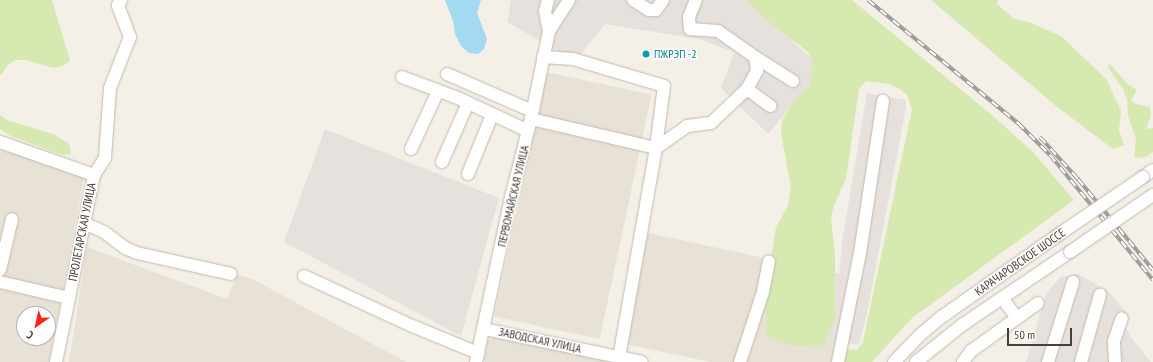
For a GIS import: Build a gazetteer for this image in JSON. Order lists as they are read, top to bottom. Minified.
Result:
{"streets":{"street":["ПЕРВОМАЙСКАЯ УЛИЦА","ПРОЛЕТАРСКАЯ УЛИЦА","КАРАЧАРОВСКОЕ ШОССЕ","ЗАВОДСКАЯ УЛИЦА"]},"crossings":[["ПЕРВОМАЙСКАЯ УЛИЦА","ЗАВОДСКАЯ УЛИЦА"]],"places":["ПЖРЭП -2"],"scale_bar":"50 m","north":"bottom left"}
